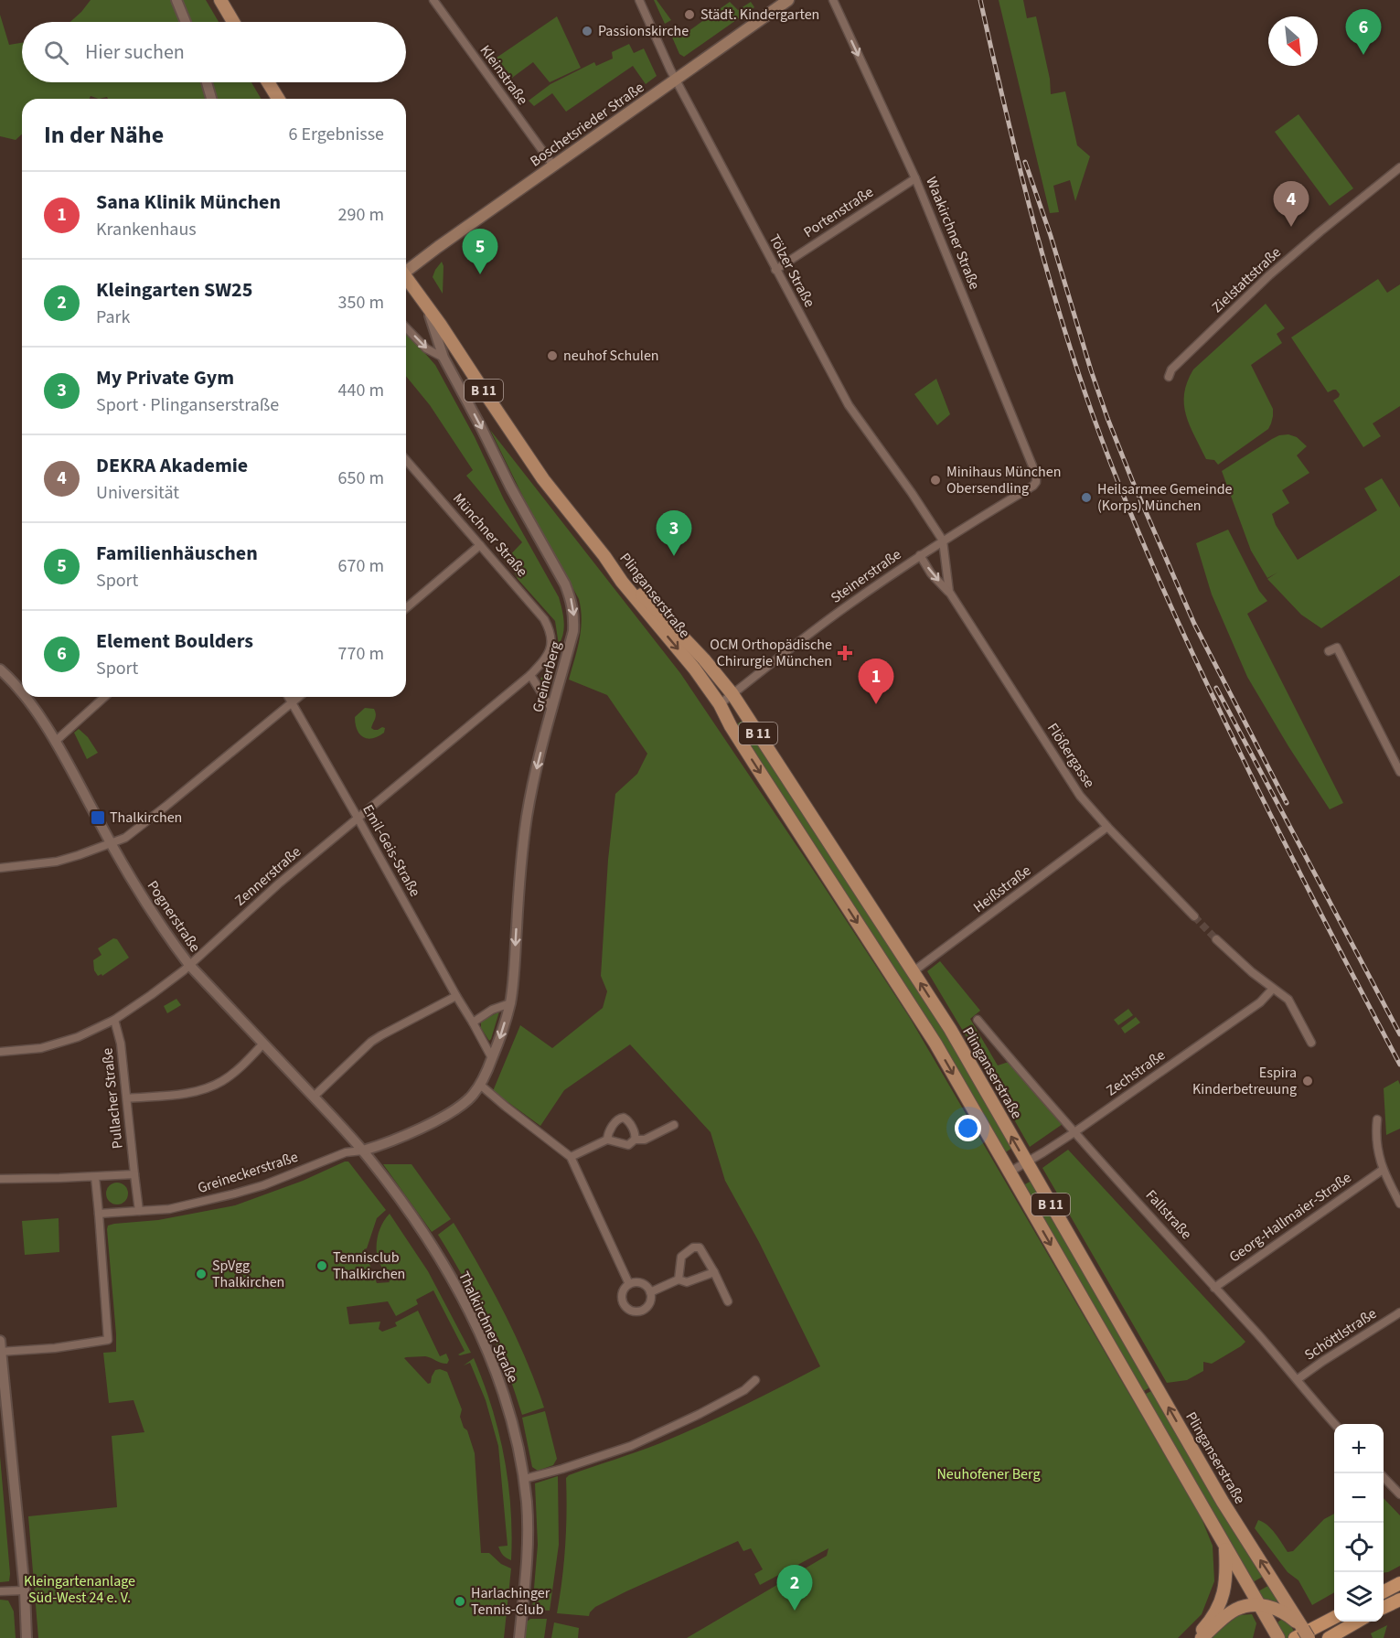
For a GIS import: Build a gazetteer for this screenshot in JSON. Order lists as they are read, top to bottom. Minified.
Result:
{"streets":{"main road":["Boschetsrieder Straße","B 11","Plinganserstraße"],"street":["Kleinstraße","Portenstraße","Waakirchner Straße","Tölzer Straße","Zielstattstraße","Münchner Straße","Steinerstraße","Greinerberg","Flößergasse","Emil-Geis-Straße","Zennerstraße","Heißstraße","Pognerstraße","Zechstraße","Pullacher Straße","Greineckerstraße","Fallstraße","Georg-Hallmaier-Straße","Thalkirchner Straße","Schöttlstraße"]},"crossings":[["Kleinstraße","Boschetsrieder Straße"],["Boschetsrieder Straße","Tölzer Straße"],["Portenstraße","Waakirchner Straße"],["Portenstraße","Tölzer Straße"],["Waakirchner Straße","Steinerstraße"],["Tölzer Straße","Steinerstraße"],["Tölzer Straße","Flößergasse"],["B 11","Plinganserstraße"],["Münchner Straße","Zennerstraße"],["Steinerstraße","Plinganserstraße"],["Steinerstraße","Flößergasse"],["Plinganserstraße","Greinerberg"],["Plinganserstraße","Heißstraße"],["Plinganserstraße","Zechstraße"],["Greinerberg","Emil-Geis-Straße"],["Greinerberg","Pognerstraße"],["Greinerberg","Greineckerstraße"],["Greinerberg","Thalkirchner Straße"],["Flößergasse","Heißstraße"],["Emil-Geis-Straße","Zennerstraße"],["Zennerstraße","Pognerstraße"],["Zennerstraße","Pullacher Straße"],["Pognerstraße","Greineckerstraße"],["Pognerstraße","Thalkirchner Straße"],["Zechstraße","Fallstraße"],["Pullacher Straße","Greineckerstraße"],["Greineckerstraße","Thalkirchner Straße"],["Fallstraße","Georg-Hallmaier-Straße"],["Fallstraße","Schöttlstraße"]],"one_way":["Waakirchner Straße","Greinerberg"],"parks":["Neuhofener Berg","Kleingartenanlage Süd-West 24 e. V."],"places":{"other":["Städt. Kindergarten","Passionskirche","neuhof Schulen","Minihaus München Obersendling","Heilsarmee Gemeinde (Korps) München","Espira Kinderbetreuung","Tennisclub Thalkirchen","SpVgg Thalkirchen","Harlachinger Tennis-Club"],"health":["OCM Orthopädische Chirurgie München"],"transit":["Thalkirchen"]},"north":"bottom right","page":{"pins":["6","4","5","3","1","2"],"search":"Hier suchen","heading":["In der Nähe","6 Ergebnisse"],"list":[{"mark":"1","name":"Sana Klinik München","note":"Krankenhaus","value":"290 m"},{"mark":"2","name":"Kleingarten SW25","note":"Park","value":"350 m"},{"mark":"3","name":"My Private Gym","note":"Sport · Plinganserstraße","value":"440 m"},{"mark":"4","name":"DEKRA Akademie","note":"Universität","value":"650 m"},{"mark":"5","name":"Familienhäuschen","note":"Sport","value":"670 m"},{"mark":"6","name":"Element Boulders","note":"Sport","value":"770 m"}],"map_buttons":["+","−"]}}
